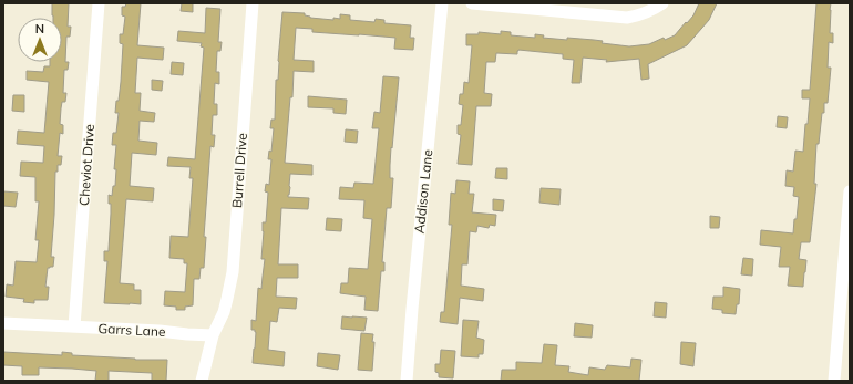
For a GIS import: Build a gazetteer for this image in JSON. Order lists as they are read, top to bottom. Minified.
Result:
{"streets":{"street":["Cheviot Drive","Burrell Drive","Addison Lane","Garrs Lane"]},"crossings":[["Cheviot Drive","Garrs Lane"],["Burrell Drive","Garrs Lane"]],"north":"top"}
